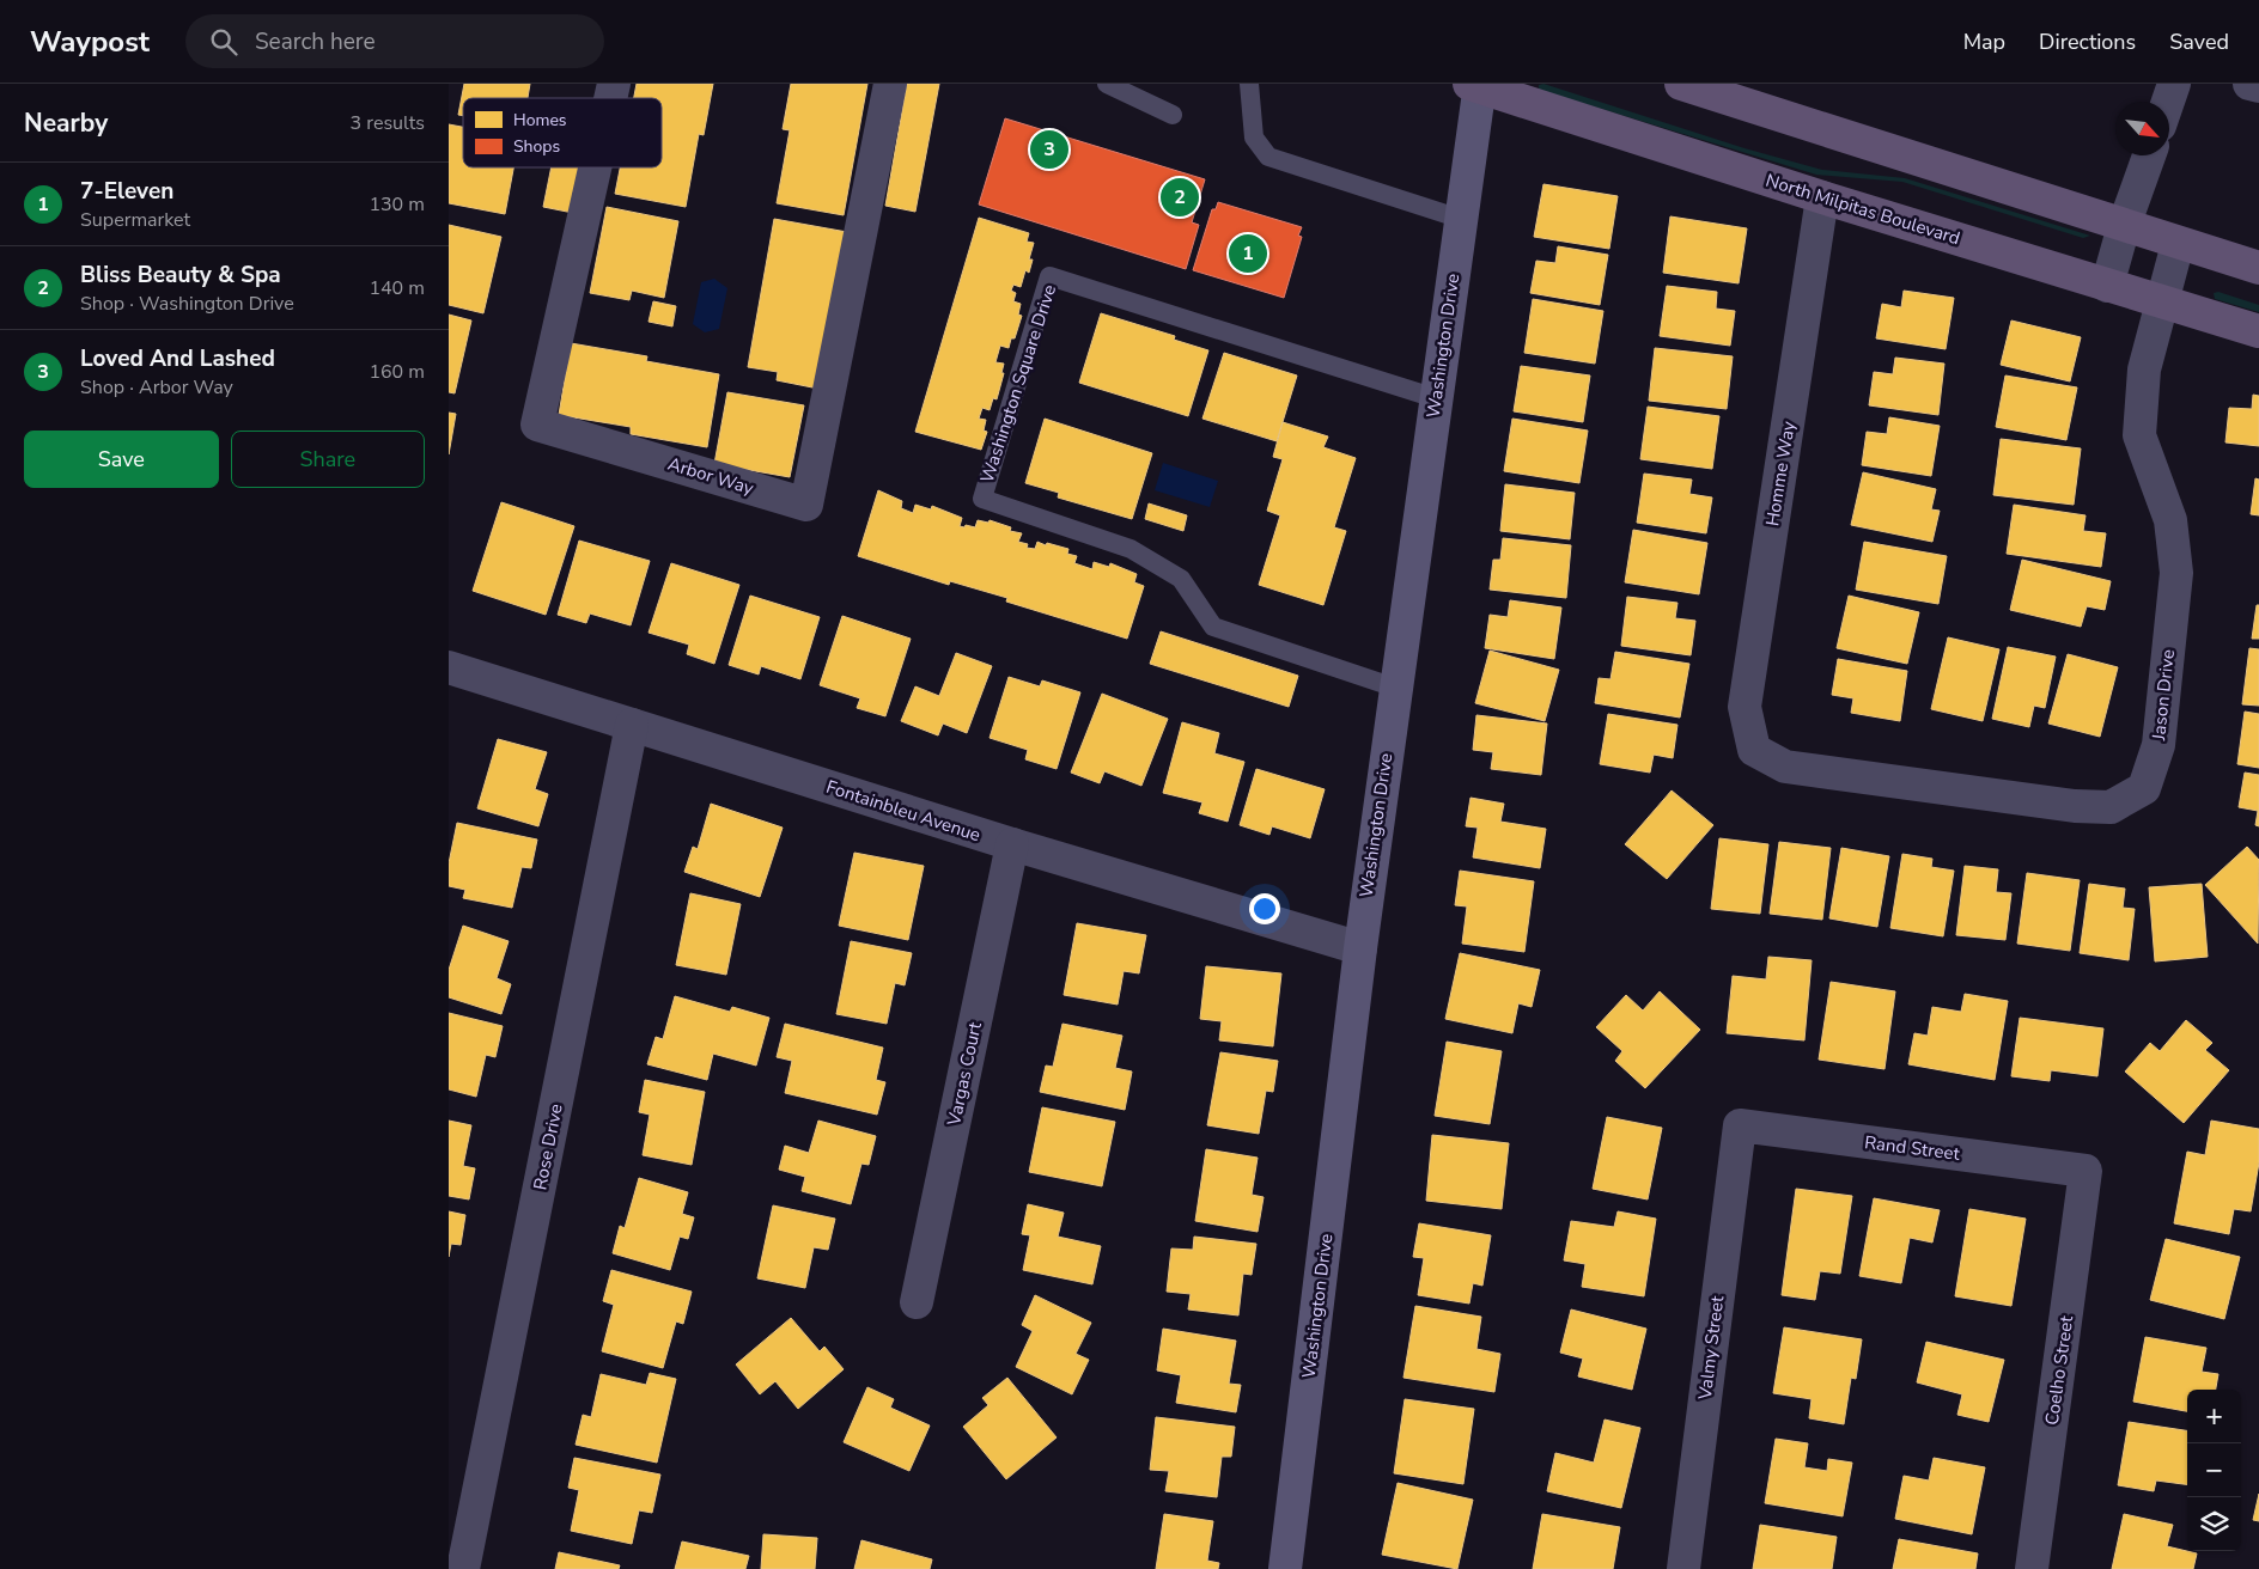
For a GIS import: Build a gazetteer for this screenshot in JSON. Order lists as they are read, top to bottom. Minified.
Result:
{"streets":{"main road":["North Milpitas Boulevard"],"street":["Washington Drive","Homme Way","Arbor Way","Jason Drive","Fontainbleu Avenue","Vargas Court","Rose Drive","Rand Street","Valmy Street","Coelho Street"],"lane":["Washington Square Drive"]},"crossings":[["North Milpitas Boulevard","Washington Drive"],["North Milpitas Boulevard","Homme Way"],["North Milpitas Boulevard","Jason Drive"],["Washington Drive","Washington Square Drive"],["Washington Drive","Fontainbleu Avenue"],["Homme Way","Jason Drive"],["Fontainbleu Avenue","Vargas Court"],["Fontainbleu Avenue","Rose Drive"],["Rand Street","Valmy Street"],["Rand Street","Coelho Street"]],"legend":["Homes","Shops"],"north":"bottom right","page":{"header":"Waypost","search":"Search here","nav":["Map","Directions","Saved"],"heading":["Nearby","3 results"],"pins":["3","2","1"],"list":[{"mark":"1","name":"7-Eleven","note":"Supermarket","value":"130 m"},{"mark":"2","name":"Bliss Beauty & Spa","note":"Shop · Washington Drive","value":"140 m"},{"mark":"3","name":"Loved And Lashed","note":"Shop · Arbor Way","value":"160 m"}],"buttons":["Save","Share"],"map_buttons":["+","−"]}}
